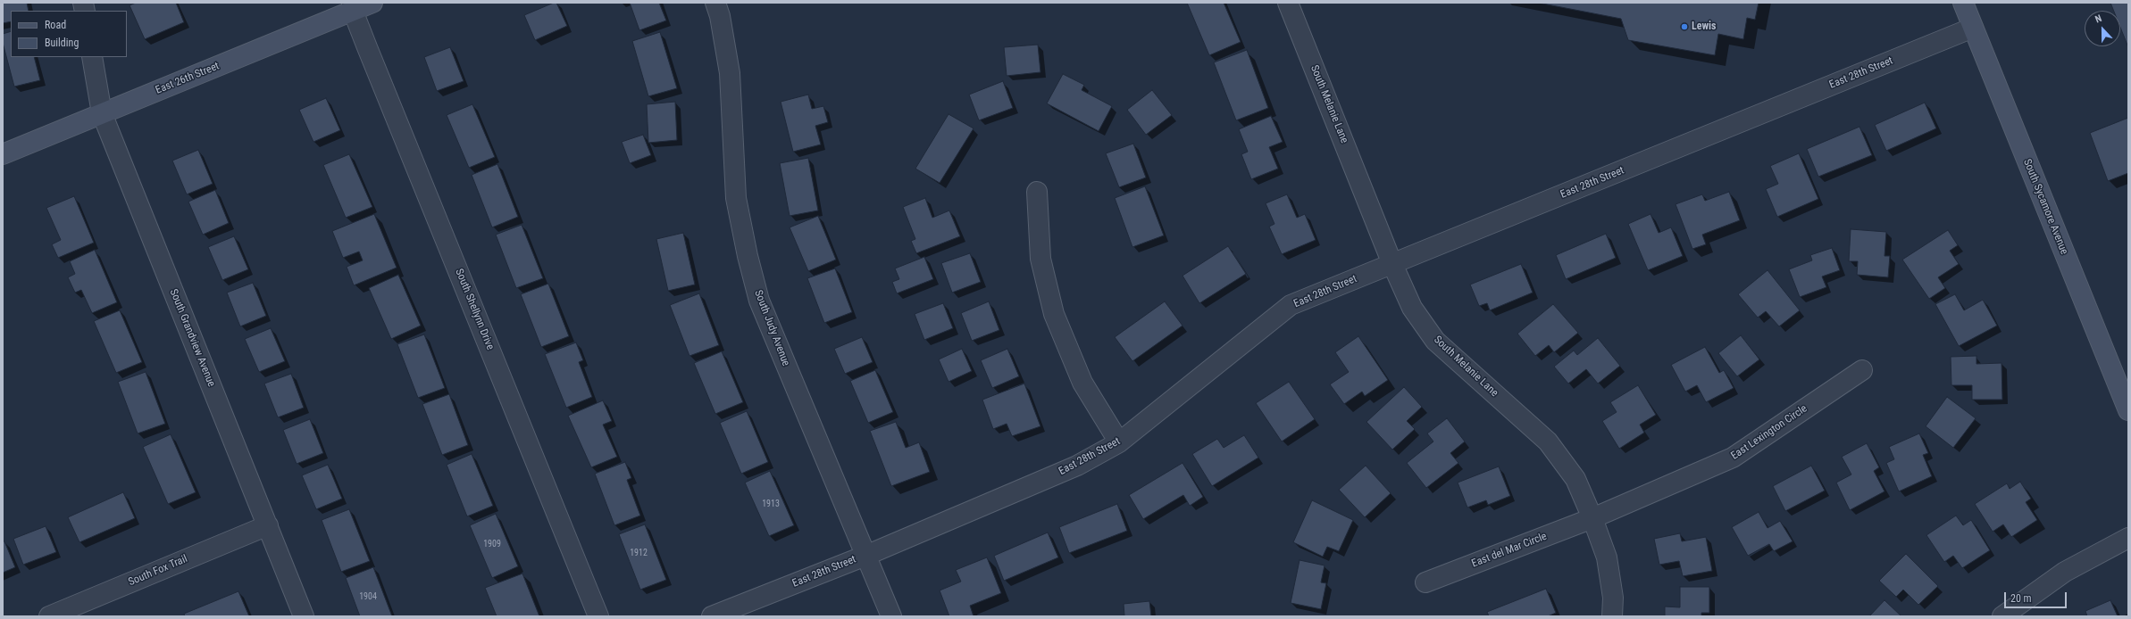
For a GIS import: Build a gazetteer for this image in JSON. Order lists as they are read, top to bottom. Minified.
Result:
{"streets":{"main road":["East 26th Street","South Sycamore Avenue"],"street":["East 28th Street","South Melanie Lane","South Shellynn Drive","South Judy Avenue","South Grandview Avenue","East Lexington Circle","East del Mar Circle","South Fox Trail"]},"crossings":[["East 28th Street","South Melanie Lane"],["East 28th Street","South Sycamore Avenue"],["East 28th Street","South Judy Avenue"],["East 26th Street","South Shellynn Drive"],["East 26th Street","South Grandview Avenue"],["South Melanie Lane","East Lexington Circle"],["South Melanie Lane","East del Mar Circle"],["South Grandview Avenue","South Fox Trail"],["East Lexington Circle","East del Mar Circle"]],"places":["Lewis"],"house_numbers":["1913","1909","1912","1904"],"legend":["Road","Building"],"scale_bar":"20 m","north":"top"}
